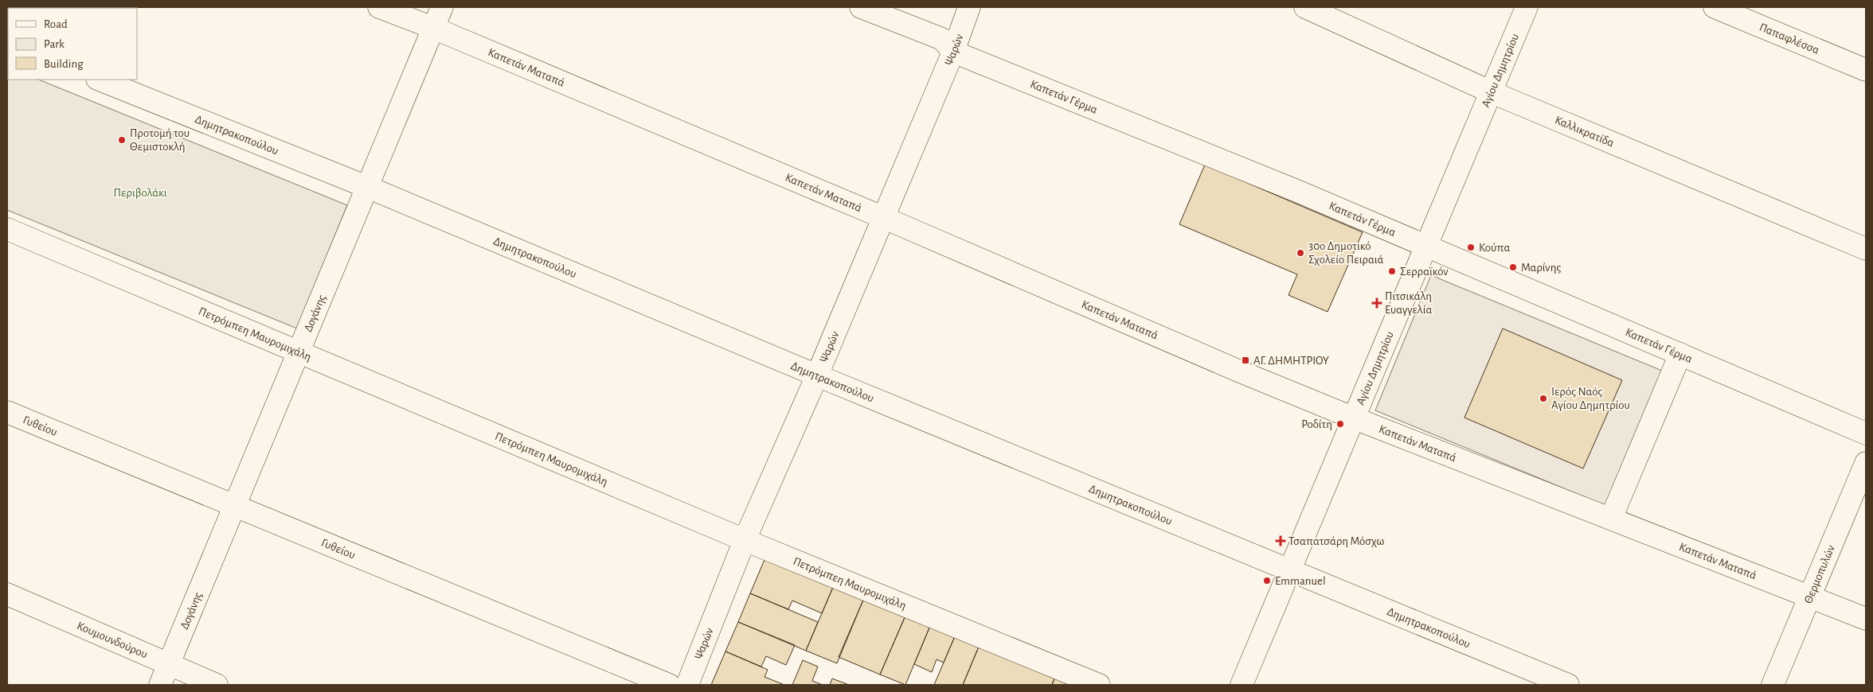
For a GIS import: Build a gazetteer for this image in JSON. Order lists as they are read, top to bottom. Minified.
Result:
{"streets":{"street":["Παπαφλέσσα","Ψαρών","Καπετάν Ματαπά","Αγίου Δημητρίου","Καπετάν Γέρμα","Καλλικρατίδα","Δημητρακοπούλου","Δογάνης","Πετρόμπεη Μαυρομιχάλη","Γυθείου","Θερμοπυλών","Κουμουνδούρου"]},"crossings":[["Ψαρών","Καπετάν Ματαπά"],["Ψαρών","Καπετάν Γέρμα"],["Ψαρών","Δημητρακοπούλου"],["Ψαρών","Πετρόμπεη Μαυρομιχάλη"],["Καπετάν Ματαπά","Αγίου Δημητρίου"],["Καπετάν Ματαπά","Δογάνης"],["Καπετάν Ματαπά","Θερμοπυλών"],["Αγίου Δημητρίου","Καπετάν Γέρμα"],["Αγίου Δημητρίου","Καλλικρατίδα"],["Αγίου Δημητρίου","Δημητρακοπούλου"],["Δημητρακοπούλου","Δογάνης"],["Δογάνης","Πετρόμπεη Μαυρομιχάλη"],["Δογάνης","Γυθείου"],["Δογάνης","Κουμουνδούρου"]],"parks":["Περιβολάκι"],"places":{"other":["Προτομή του Θεμιστοκλή","Κούπα","30ο Δημοτικό Σχολείο Πειραιά","Μαρίνης","Σερραϊκόν","Ιερός Ναός Αγίου Δημητρίου","Ροδίτη","Emmanuel"],"health":["Πιτσικάλη Ευαγγελία","Τσαπατσάρη Μόσχω"],"transit":["ΑΓ. ΔΗΜΗΤΡΙΟΥ"]},"legend":["Road","Park","Building"]}
